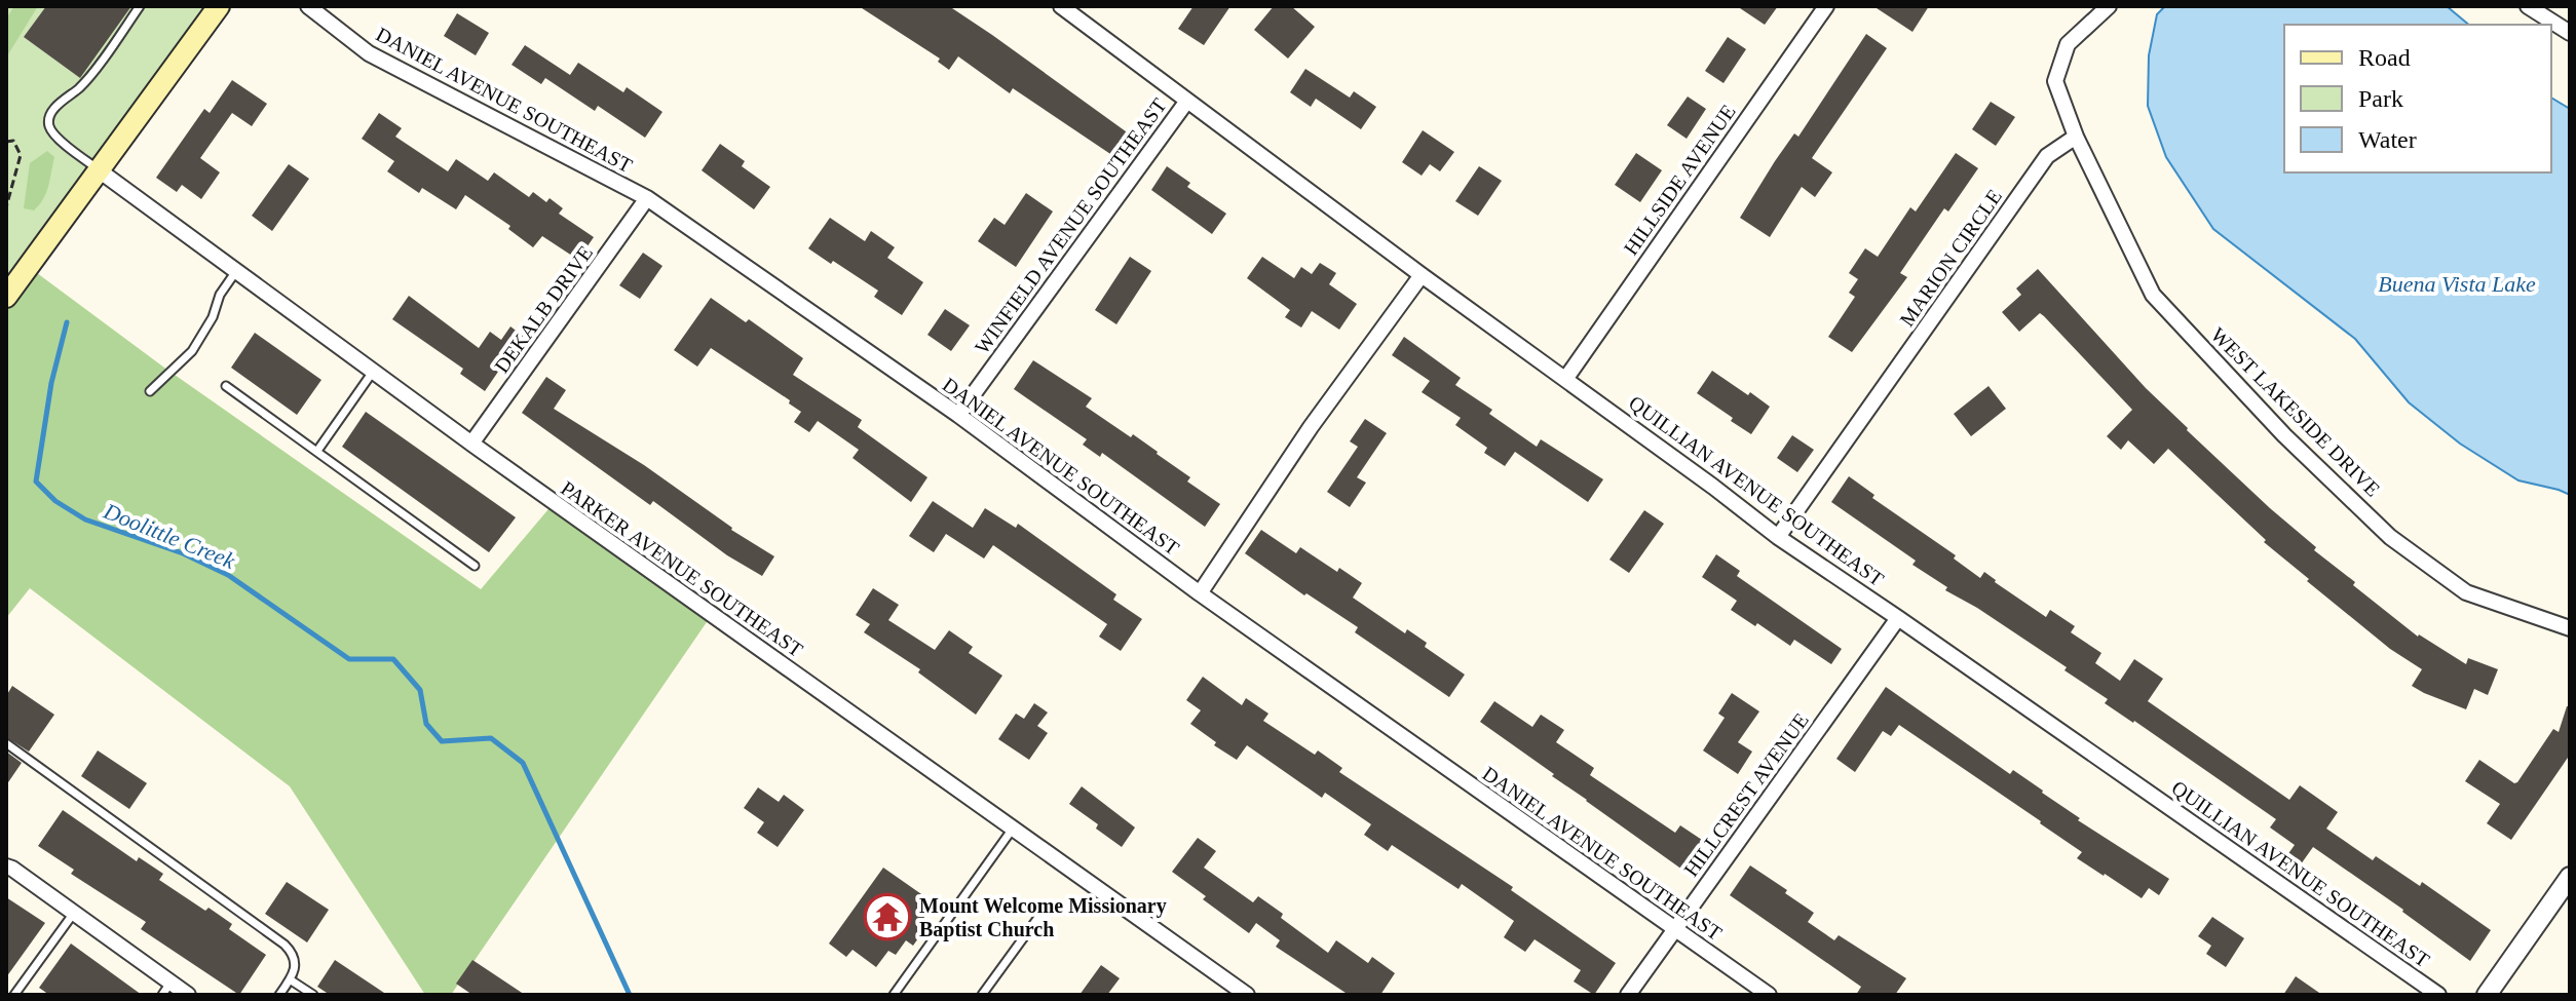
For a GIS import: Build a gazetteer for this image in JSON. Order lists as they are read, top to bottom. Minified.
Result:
{"streets":{"street":["DANIEL AVENUE SOUTHEAST","HILLSIDE AVENUE","WINFIELD AVENUE SOUTHEAST","MARION CIRCLE","DEKALB DRIVE","WEST LAKESIDE DRIVE","QUILLIAN AVENUE SOUTHEAST","PARKER AVENUE SOUTHEAST","HILLCREST AVENUE"]},"crossings":[["DANIEL AVENUE SOUTHEAST","WINFIELD AVENUE SOUTHEAST"],["DANIEL AVENUE SOUTHEAST","DEKALB DRIVE"],["DANIEL AVENUE SOUTHEAST","HILLCREST AVENUE"],["HILLSIDE AVENUE","QUILLIAN AVENUE SOUTHEAST"],["WINFIELD AVENUE SOUTHEAST","QUILLIAN AVENUE SOUTHEAST"],["MARION CIRCLE","WEST LAKESIDE DRIVE"],["MARION CIRCLE","QUILLIAN AVENUE SOUTHEAST"],["DEKALB DRIVE","PARKER AVENUE SOUTHEAST"],["QUILLIAN AVENUE SOUTHEAST","HILLCREST AVENUE"]],"water":["Buena Vista Lake","Doolittle Creek"],"places":{"temple":["Mount Welcome Missionary Baptist Church"]},"legend":["Road","Park","Water"]}
